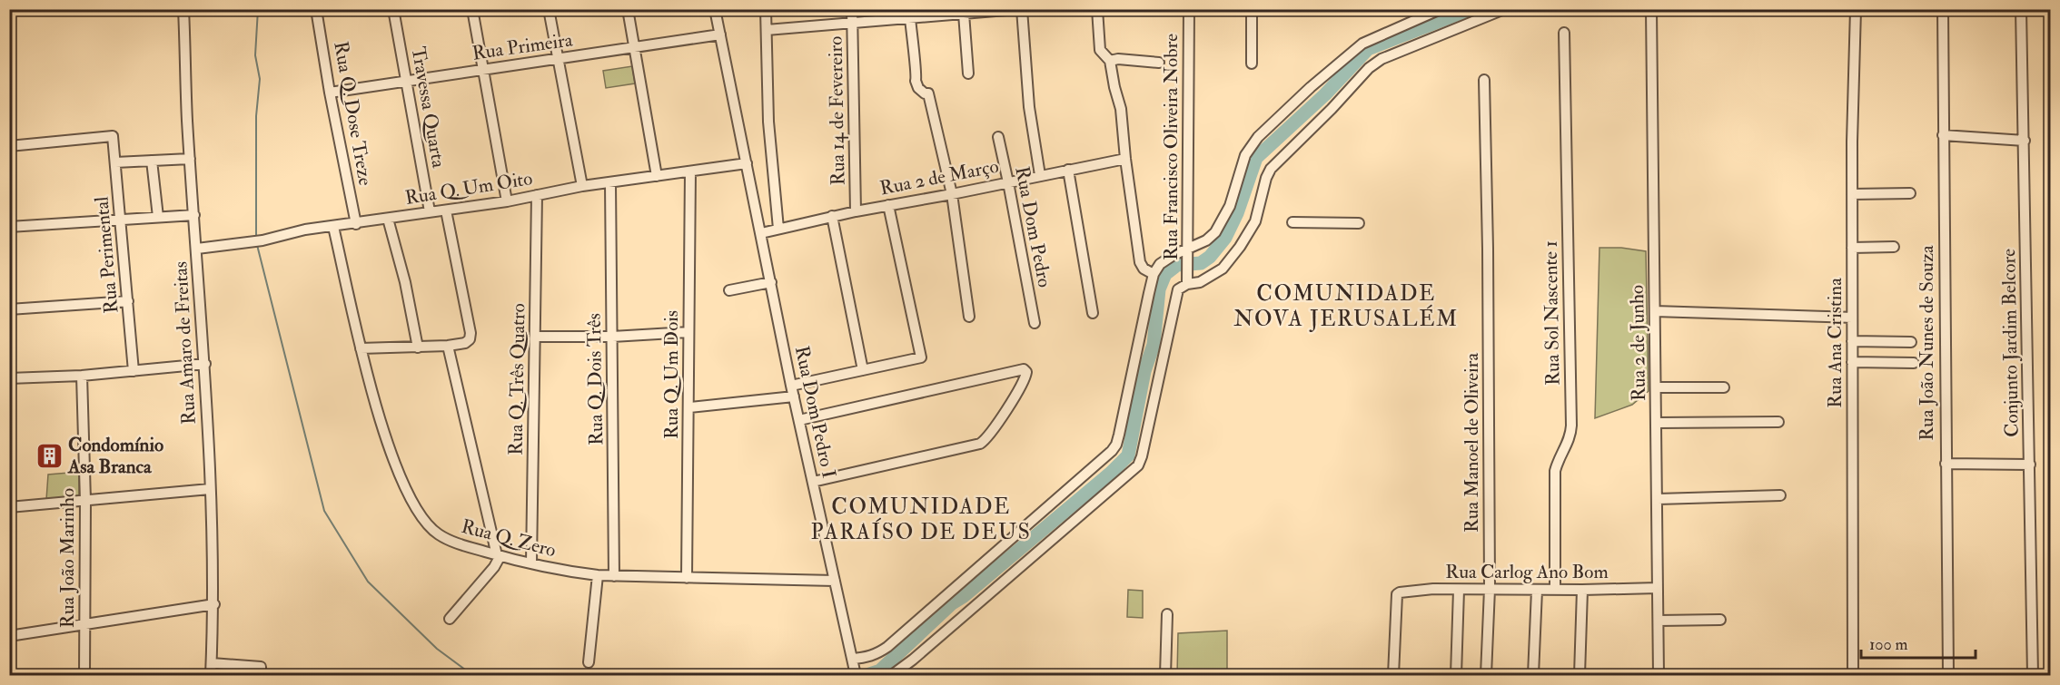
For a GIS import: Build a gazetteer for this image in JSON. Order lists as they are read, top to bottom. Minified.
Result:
{"streets":{"street":["Rua Primeira","Travessa Quarta","Rua 14 de Fevereiro","Rua Q. Dose Treze","Rua Francisco Oliveira Nobre","Rua 2 de Março","Rua Q. Um Oito","Rua Dom Pedro","Rua Perimental","Rua Sol Nascente 1","Rua Amaro de Freitas","Rua 2 de Junho","Rua Ana Cristina","Rua João Nunes de Souza","Conjunto Jardim Belcore","Rua Q. Um Dois","Rua Q. Três Quatro","Rua Q. Dois Três","Rua Dom Pedro I","Rua Manoel de Oliveira","Rua Q. Zero","Rua João Marinho","Rua Carlog Ano Bom"]},"crossings":[["Rua Primeira","Travessa Quarta"],["Rua Primeira","Rua Q. Dose Treze"],["Rua Primeira","Rua Dom Pedro I"],["Travessa Quarta","Rua Q. Um Oito"],["Rua 14 de Fevereiro","Rua 2 de Março"],["Rua Q. Dose Treze","Rua Q. Um Oito"],["Rua 2 de Março","Rua Dom Pedro"],["Rua 2 de Março","Rua Dom Pedro I"],["Rua Q. Um Oito","Rua Amaro de Freitas"],["Rua Q. Um Oito","Rua Q. Um Dois"],["Rua Q. Um Oito","Rua Q. Três Quatro"],["Rua Q. Um Oito","Rua Q. Dois Três"],["Rua Q. Um Oito","Rua Dom Pedro I"],["Rua Q. Um Oito","Rua Q. Zero"],["Rua Sol Nascente 1","Rua Carlog Ano Bom"],["Rua 2 de Junho","Rua Carlog Ano Bom"],["Rua Q. Um Dois","Rua Q. Zero"],["Rua Q. Três Quatro","Rua Q. Zero"],["Rua Q. Dois Três","Rua Q. Zero"],["Rua Dom Pedro I","Rua Q. Zero"],["Rua Manoel de Oliveira","Rua Carlog Ano Bom"]],"districts":["COMUNIDADE NOVA JERUSALÉM","COMUNIDADE PARAÍSO DE DEUS"],"places":{"building":["Condomínio Asa Branca"]},"scale_bar":"100 m"}
